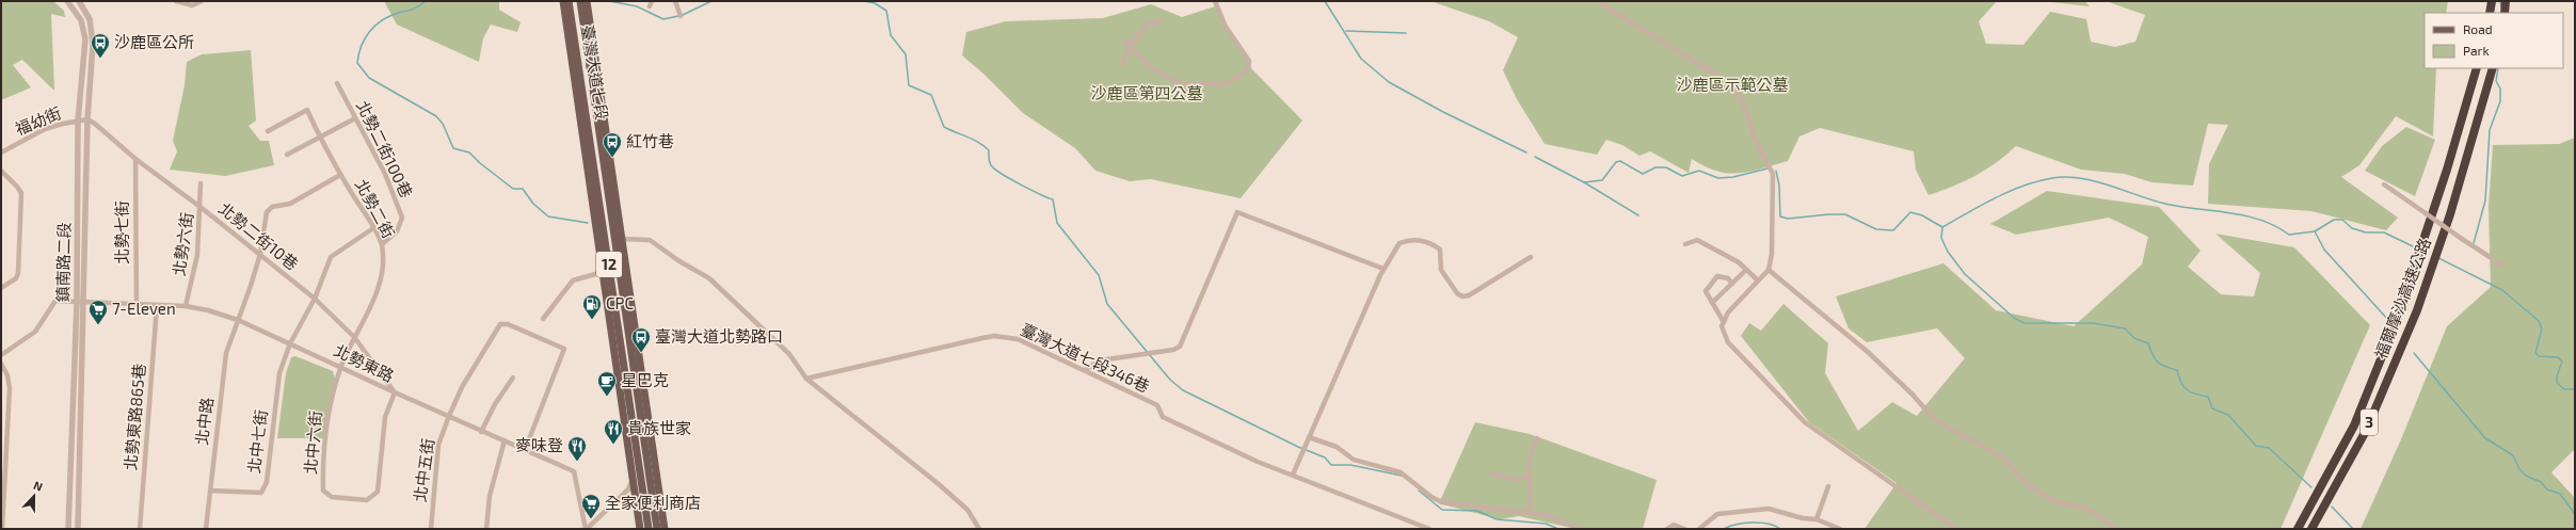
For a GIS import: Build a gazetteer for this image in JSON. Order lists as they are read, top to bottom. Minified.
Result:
{"streets":{"highway":["福爾摩沙高速公路","3"],"main road":["臺灣大道七段","12"],"street":["福幼街","北勢二街100巷","北勢二街","北勢七街","北勢二街10巷","北勢六街","鎮南路二段","臺灣大道七段346巷","北勢東路","北勢東路865巷","北中路","北中七街","北中六街","北中五街"]},"crossings":[["福幼街","北勢二街10巷"],["福幼街","鎮南路二段"],["北勢二街100巷","北勢二街"],["北勢二街","北勢二街10巷"],["北勢二街","北勢東路"],["北勢二街","北中路"],["北勢二街","北中六街"],["北勢七街","北勢二街10巷"],["北勢七街","北勢東路"],["北勢二街10巷","北勢六街"],["北勢二街10巷","鎮南路二段"],["北勢二街10巷","北勢東路"],["北勢二街10巷","北中路"],["北勢二街10巷","北中六街"],["北勢六街","北勢東路"],["鎮南路二段","北勢東路"],["北勢東路","北勢東路865巷"],["北勢東路","北中路"],["北勢東路","北中七街"],["北勢東路","北中六街"],["北勢東路","北中五街"],["北中路","北中七街"]],"parks":["沙鹿區示範公墓","沙鹿區第四公墓"],"places":{"bus stop":["沙鹿區公所","紅竹巷","臺灣大道北勢路口"],"fuel station":["CPC"],"supermarket":["7-Eleven","全家便利商店"],"cafe":["星巴克"],"restaurant":["貴族世家","麥味登"]},"legend":["Road","Park"],"north":"top"}
